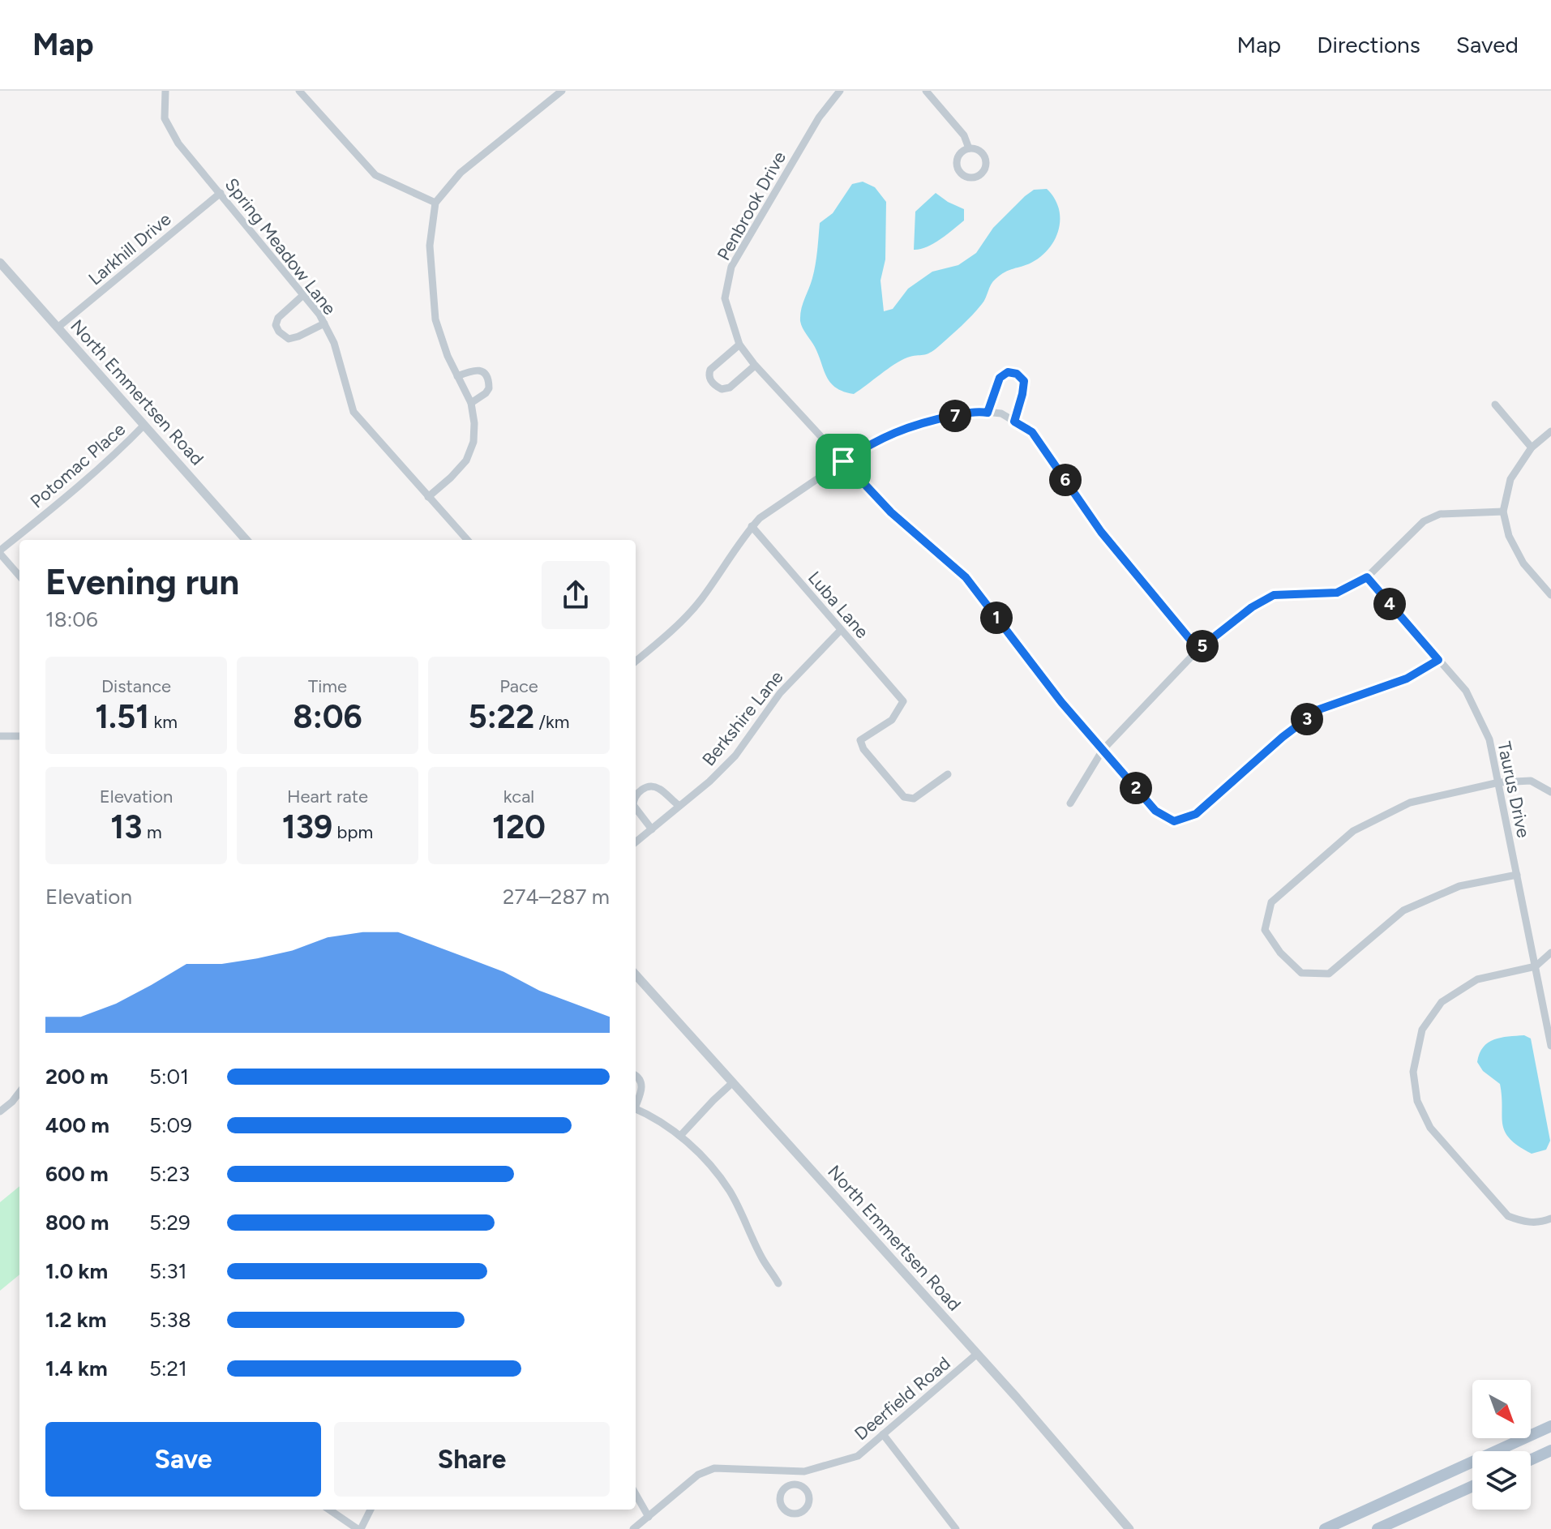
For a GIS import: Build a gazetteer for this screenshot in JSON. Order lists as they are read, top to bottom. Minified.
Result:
{"streets":{"street":["Penbrook Drive","Spring Meadow Lane","Larkhill Drive","North Emmertsen Road","Potomac Place","Luba Lane","Berkshire Lane","Taurus Drive","Deerfield Road"]},"crossings":[["Penbrook Drive","Taurus Drive"],["Spring Meadow Lane","Larkhill Drive"],["Larkhill Drive","North Emmertsen Road"],["North Emmertsen Road","Potomac Place"],["North Emmertsen Road","Deerfield Road"],["Luba Lane","Berkshire Lane"]],"north":"bottom right","page":{"header":"Map","nav":["Map","Directions","Saved"],"pins":["7","6","4","1","5","3","2"],"heading":["Evening run","18:06"],"stats":[["Distance","1.51 km"],["Time","8:06"],["Pace","5:22 /km"],["Elevation","13 m"],["Heart rate","139 bpm"],["kcal","120"]],"chart":["Elevation","274–287 m"],"list":[{"name":"200 m","note":"5:01"},{"name":"400 m","note":"5:09"},{"name":"600 m","note":"5:23"},{"name":"800 m","note":"5:29"},{"name":"1.0 km","note":"5:31"},{"name":"1.2 km","note":"5:38"},{"name":"1.4 km","note":"5:21"}],"buttons":["Save","Share"]}}
